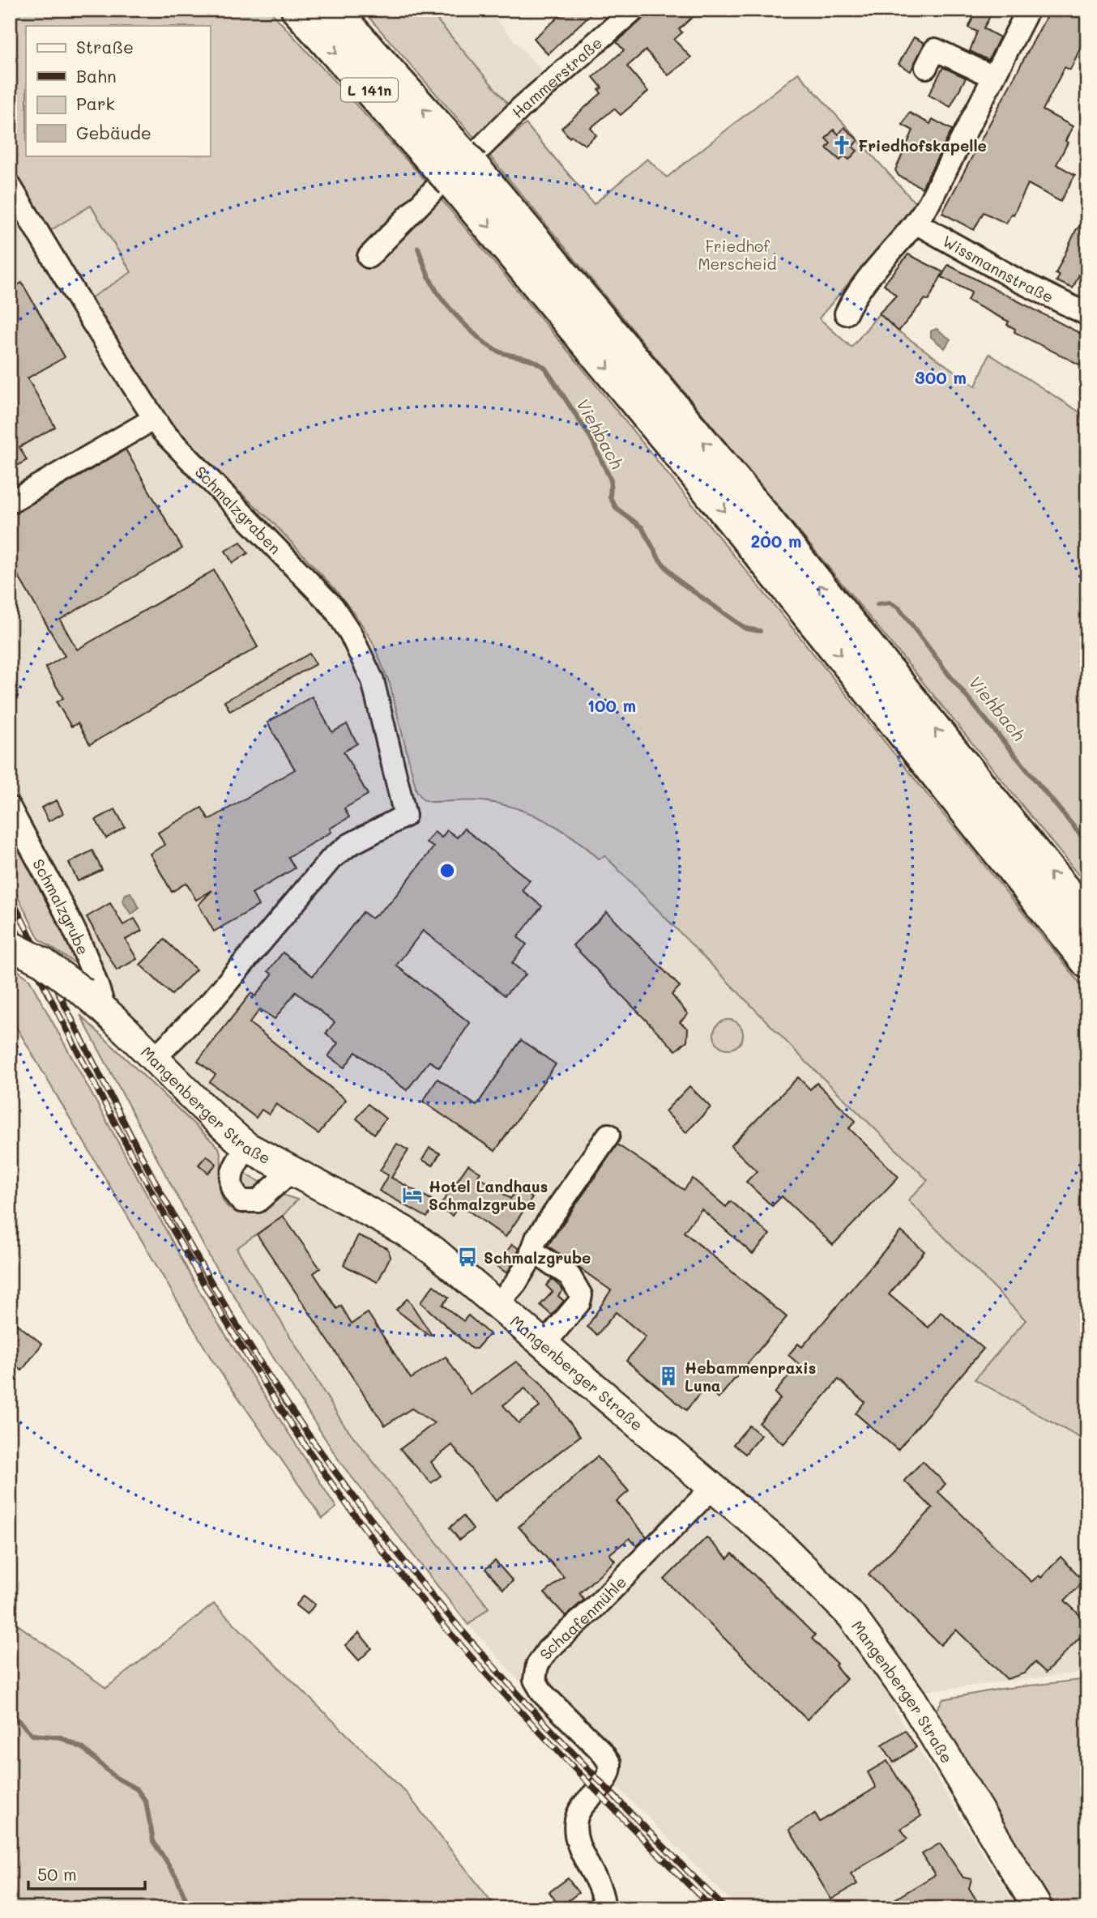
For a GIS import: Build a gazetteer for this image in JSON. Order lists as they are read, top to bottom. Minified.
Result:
{"streets":{"highway":["L 141n"],"main road":["Mangenberger Straße"],"street":["Hammerstraße","Wissmannstraße","Schmalzgraben","Schmalzgrube","Schaafenmühle"]},"crossings":[["Hammerstraße","L 141n"],["Schmalzgraben","Mangenberger Straße"],["Schmalzgrube","Mangenberger Straße"],["Mangenberger Straße","Schaafenmühle"]],"water":["Viehbach"],"parks":["Friedhof Merscheid"],"places":{"church":["Friedhofskapelle"],"hotel":["Hotel Landhaus Schmalzgrube"],"bus stop":["Schmalzgrube"],"building":["Hebammenpraxis Luna"]},"legend":["Straße","Bahn","Park","Gebäude"],"scale_bar":"50 m","rings":["300 m","200 m","100 m"]}
